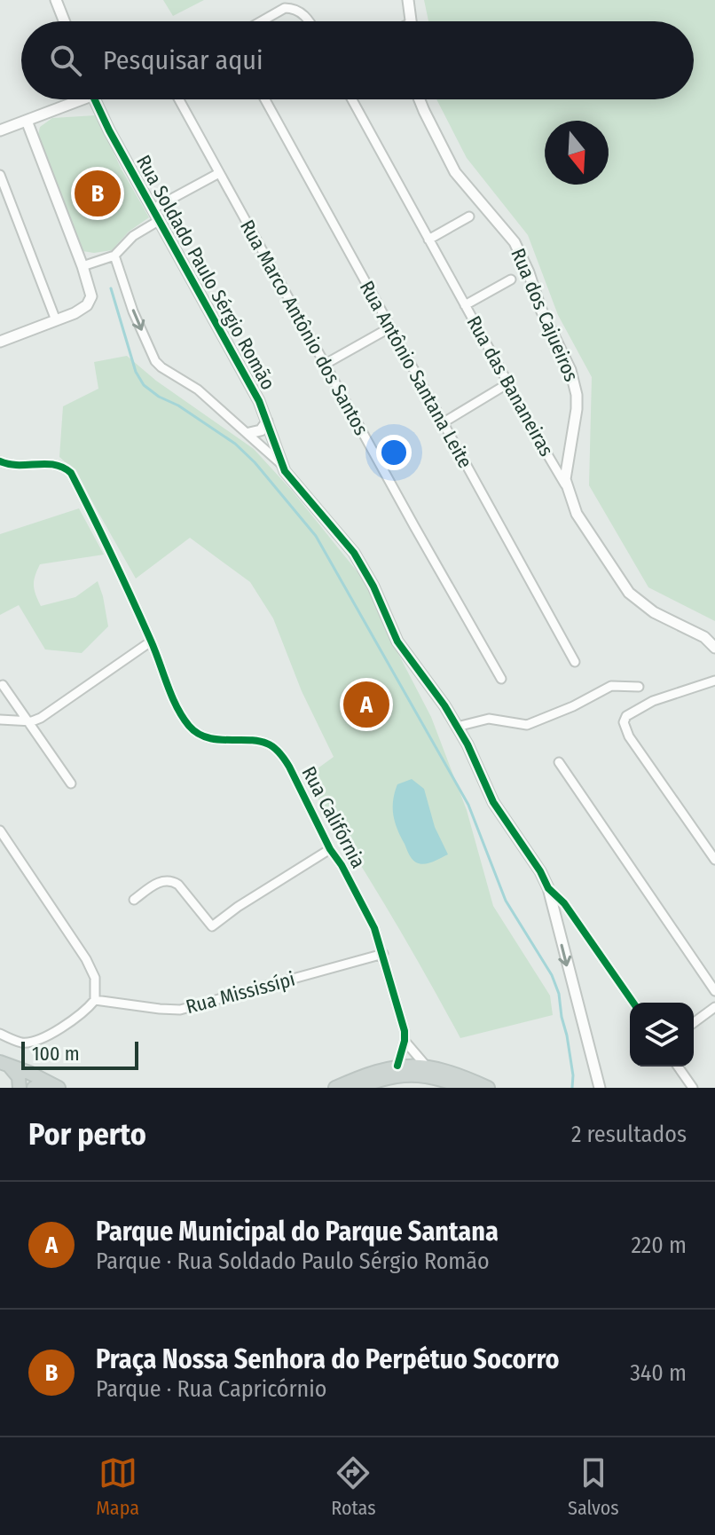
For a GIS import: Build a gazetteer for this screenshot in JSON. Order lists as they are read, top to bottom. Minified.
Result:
{"streets":{"street":["Rua Soldado Paulo Sérgio Romão","Rua dos Cajueiros","Rua Marco Antônio dos Santos","Rua Antônio Santana Leite","Rua das Bananeiras","Rua Califórnia","Rua Mississípi"]},"crossings":[["Rua dos Cajueiros","Rua das Bananeiras"],["Rua Califórnia","Rua Mississípi"]],"scale_bar":"100 m","north":"bottom","page":{"search":"Pesquisar aqui","pins":["B","A"],"scale":"100 m","heading":["Por perto","2 resultados"],"list":[{"mark":"A","name":"Parque Municipal do Parque Santana","note":"Parque · Rua Soldado Paulo Sérgio Romão","value":"220 m"},{"mark":"B","name":"Praça Nossa Senhora do Perpétuo Socorro","note":"Parque · Rua Capricórnio","value":"340 m"}],"nav":["Mapa","Rotas","Salvos"]}}
